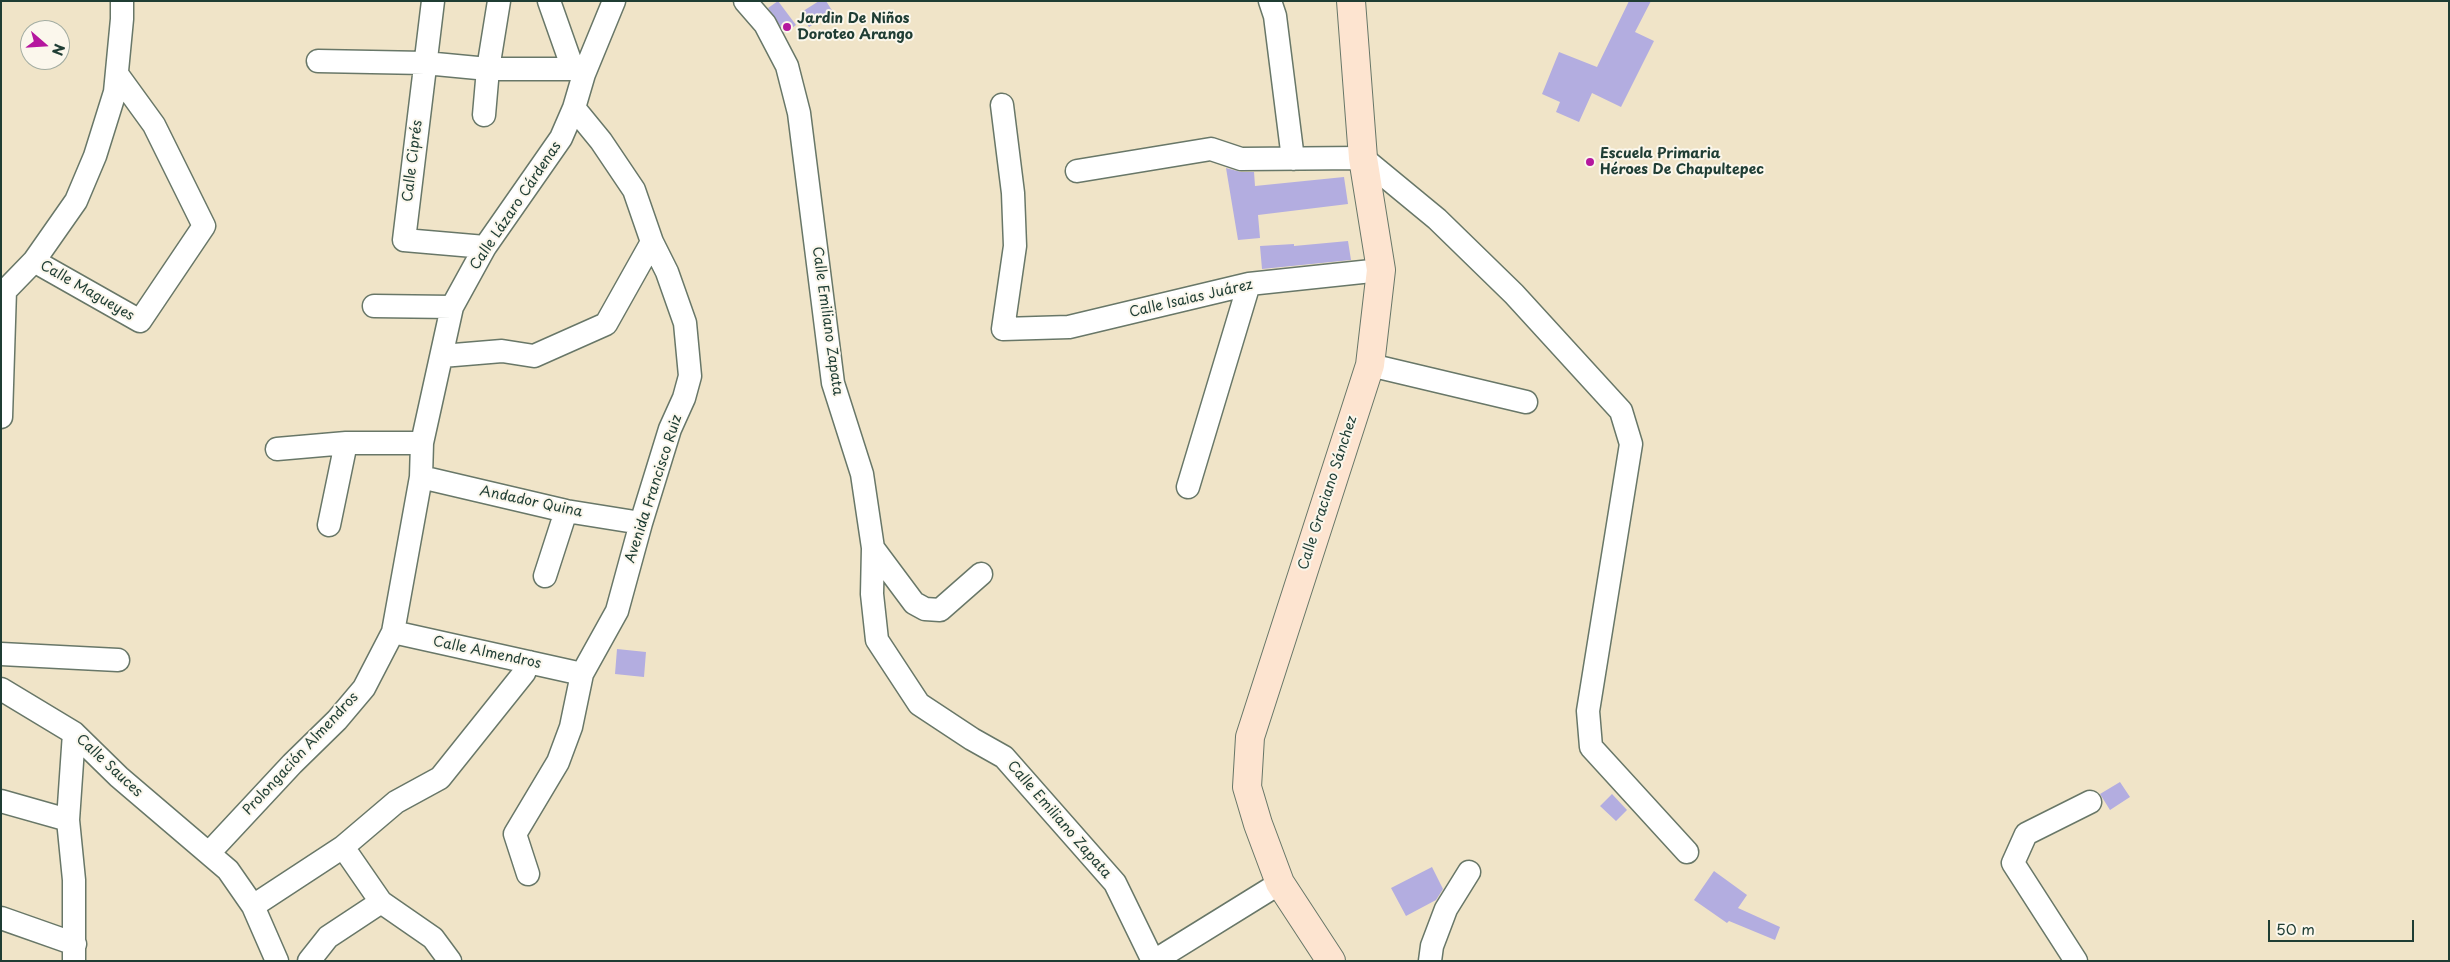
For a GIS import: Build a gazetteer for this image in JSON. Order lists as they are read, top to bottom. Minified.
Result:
{"streets":{"street":["Calle Ciprés","Calle Lázaro Cárdenas","Calle Magueyes","Calle Isaias Juárez","Calle Emiliano Zapata","Avenida Francisco Ruiz","Calle Graciano Sánchez","Andador Quina","Calle Almendros","Prolongación Almendros","Calle Sauces"]},"crossings":[["Calle Ciprés","Calle Lázaro Cárdenas"],["Calle Lázaro Cárdenas","Avenida Francisco Ruiz"],["Calle Lázaro Cárdenas","Prolongación Almendros"],["Calle Isaias Juárez","Calle Graciano Sánchez"],["Avenida Francisco Ruiz","Andador Quina"],["Avenida Francisco Ruiz","Calle Almendros"],["Andador Quina","Prolongación Almendros"],["Calle Almendros","Prolongación Almendros"],["Prolongación Almendros","Calle Sauces"]],"places":["Jardin De Niños Doroteo Arango","Escuela Primaria Héroes De Chapultepec"],"scale_bar":"50 m","north":"right"}
